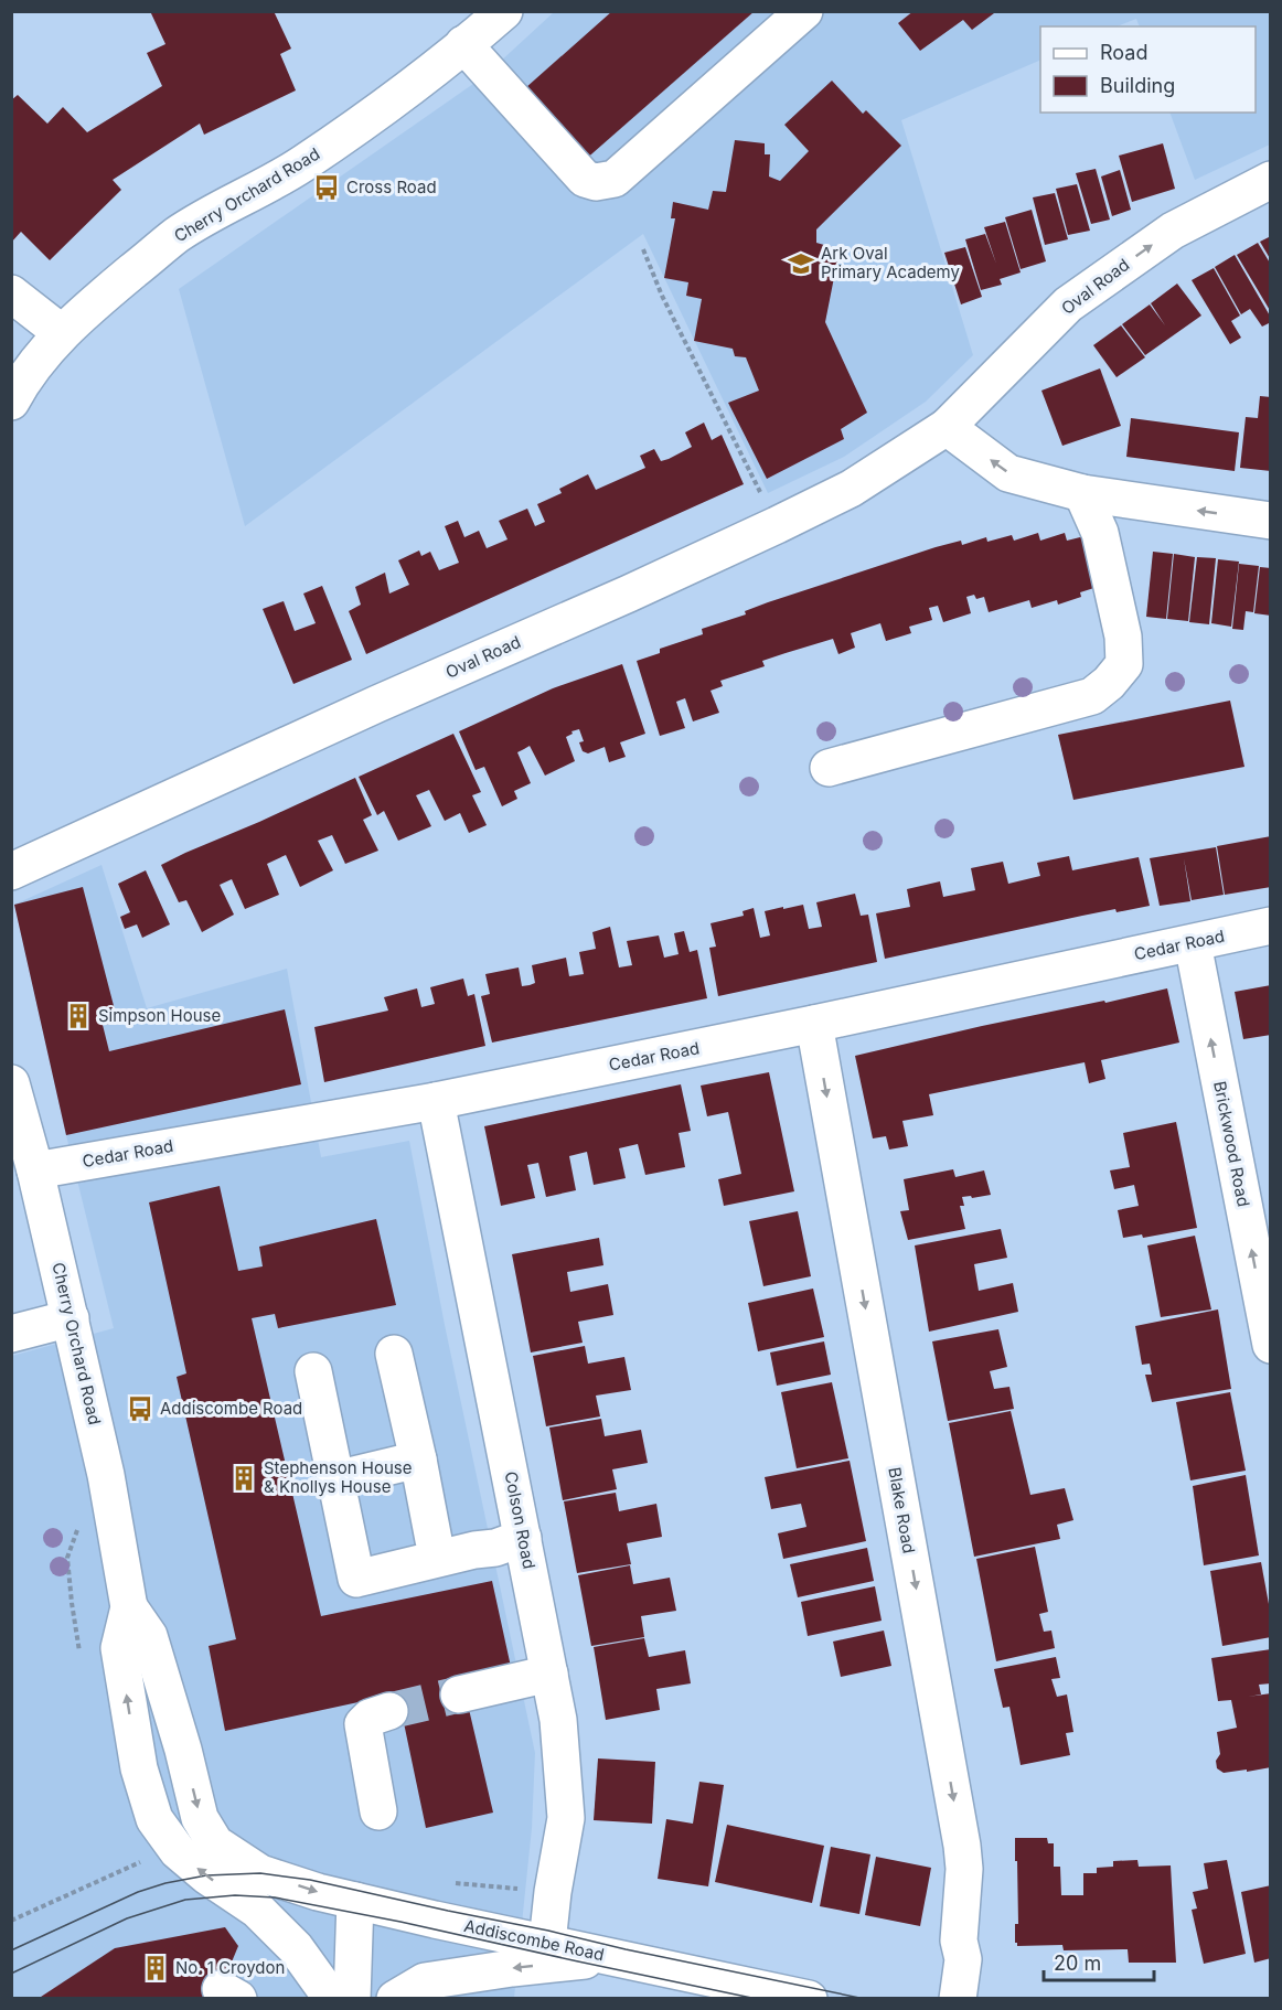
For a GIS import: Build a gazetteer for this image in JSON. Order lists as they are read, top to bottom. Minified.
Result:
{"streets":{"street":["Cherry Orchard Road","Oval Road","Cedar Road","Brickwood Road","Blake Road","Colson Road","Addiscombe Road"]},"crossings":[["Cherry Orchard Road","Cedar Road"],["Cherry Orchard Road","Addiscombe Road"],["Cedar Road","Brickwood Road"],["Cedar Road","Blake Road"],["Cedar Road","Colson Road"],["Colson Road","Addiscombe Road"]],"one_way":["Brickwood Road","Blake Road"],"places":{"bus stop":["Cross Road","Addiscombe Road"],"school or university":["Ark Oval Primary Academy"],"building":["Simpson House","Stephenson House & Knollys House","No. 1 Croydon"]},"legend":["Road","Building"],"scale_bar":"20 m"}
